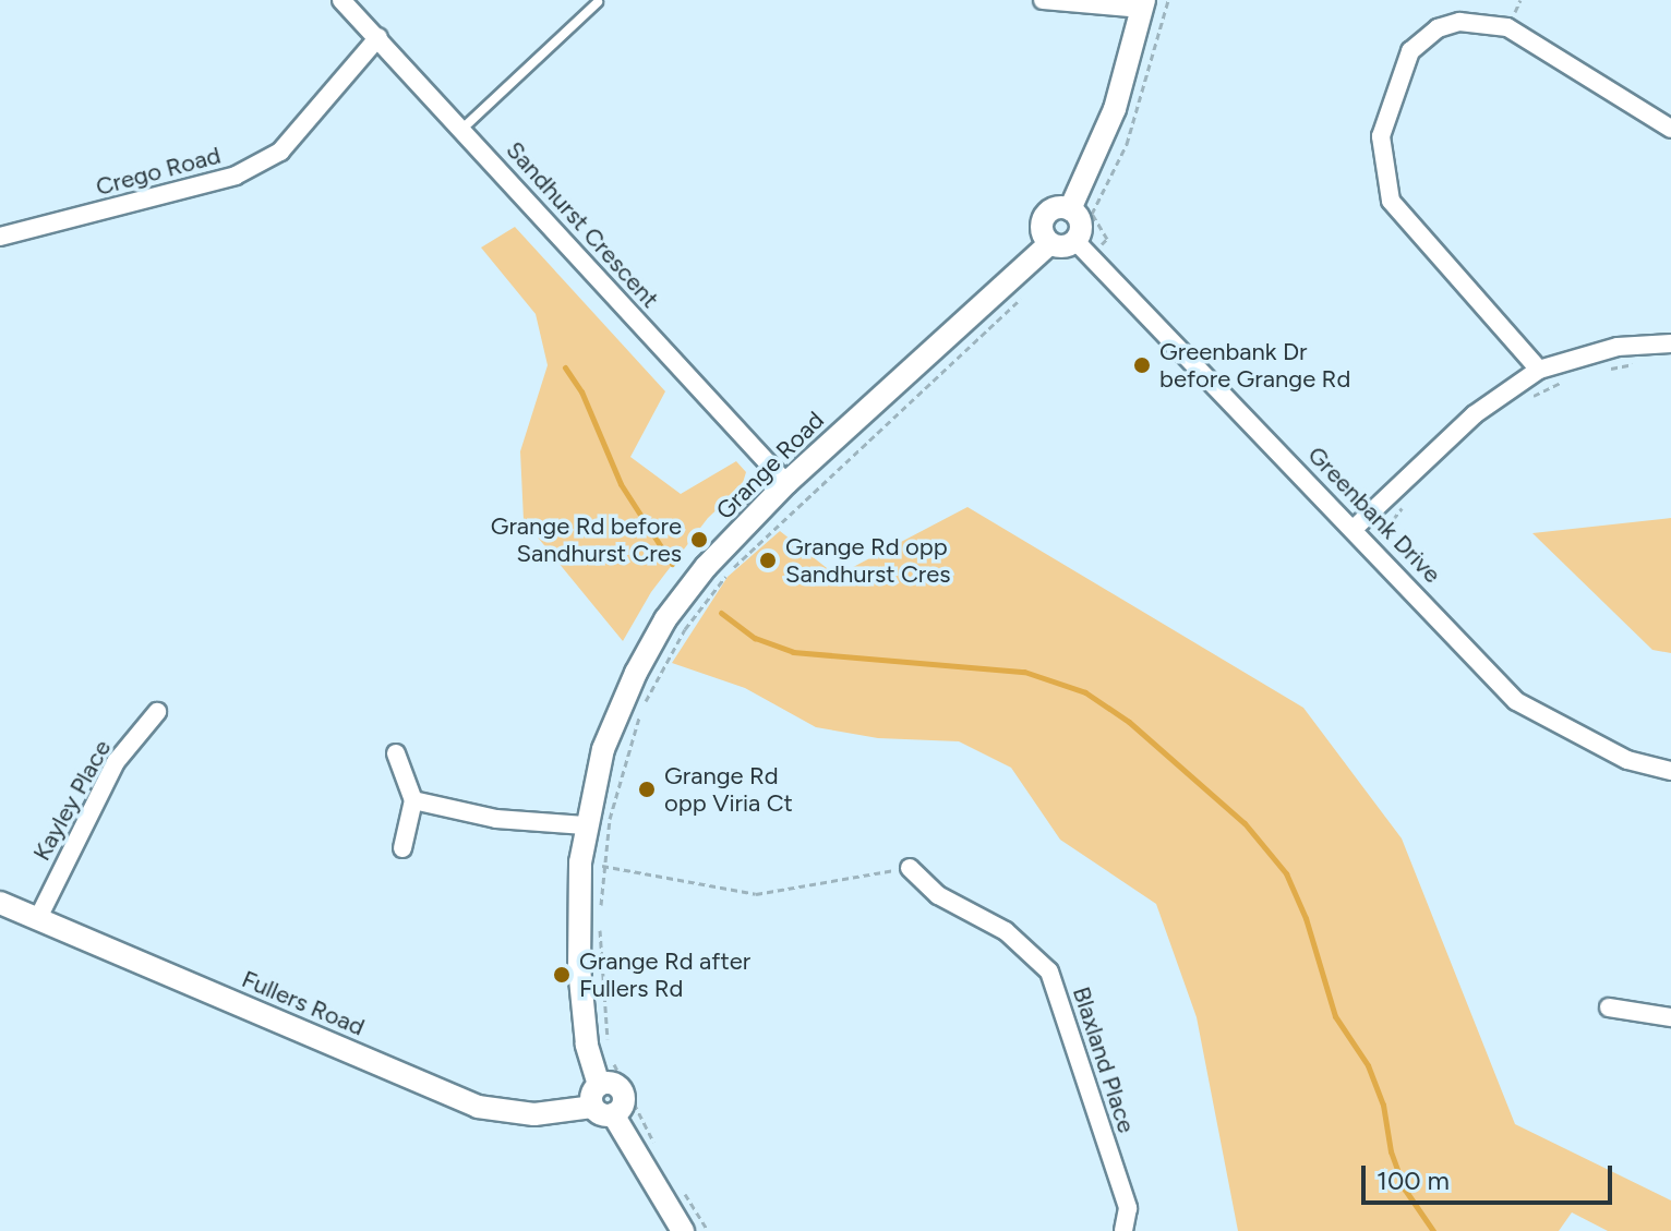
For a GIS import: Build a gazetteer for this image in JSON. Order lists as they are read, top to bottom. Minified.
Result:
{"streets":{"street":["Crego Road","Sandhurst Crescent","Grange Road","Greenbank Drive","Kayley Place","Fullers Road","Blaxland Place"]},"crossings":[["Crego Road","Sandhurst Crescent"],["Sandhurst Crescent","Grange Road"],["Grange Road","Greenbank Drive"],["Grange Road","Fullers Road"],["Kayley Place","Fullers Road"]],"places":["Greenbank Dr before Grange Rd","Grange Rd before Sandhurst Cres","Grange Rd opp Sandhurst Cres","Grange Rd opp Viria Ct","Grange Rd after Fullers Rd"],"scale_bar":"100 m"}
